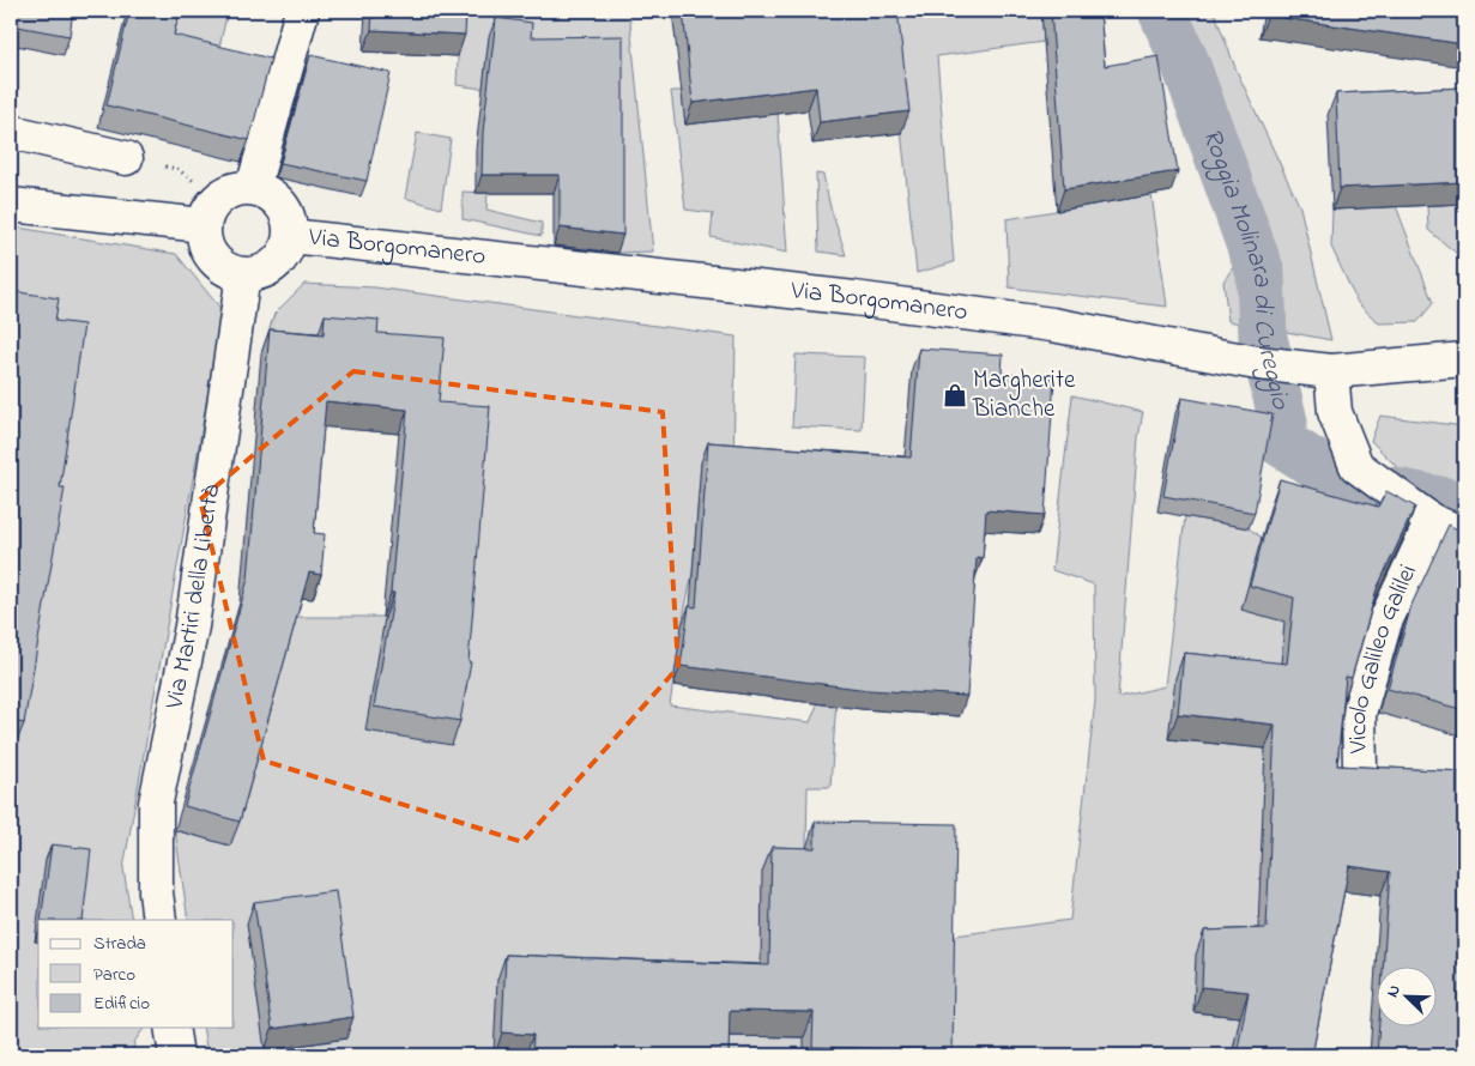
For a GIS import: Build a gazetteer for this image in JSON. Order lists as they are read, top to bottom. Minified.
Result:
{"streets":{"main road":["Via Borgomanero","Via Martiri della Libertà","Vicolo Galileo Galilei"]},"crossings":[["Via Borgomanero","Via Martiri della Libertà"]],"water":["Roggia Molinara di Cureggio"],"places":{"shop":["Margherite Bianche"]},"legend":["Strada","Parco","Edificio"],"north":"top left"}
